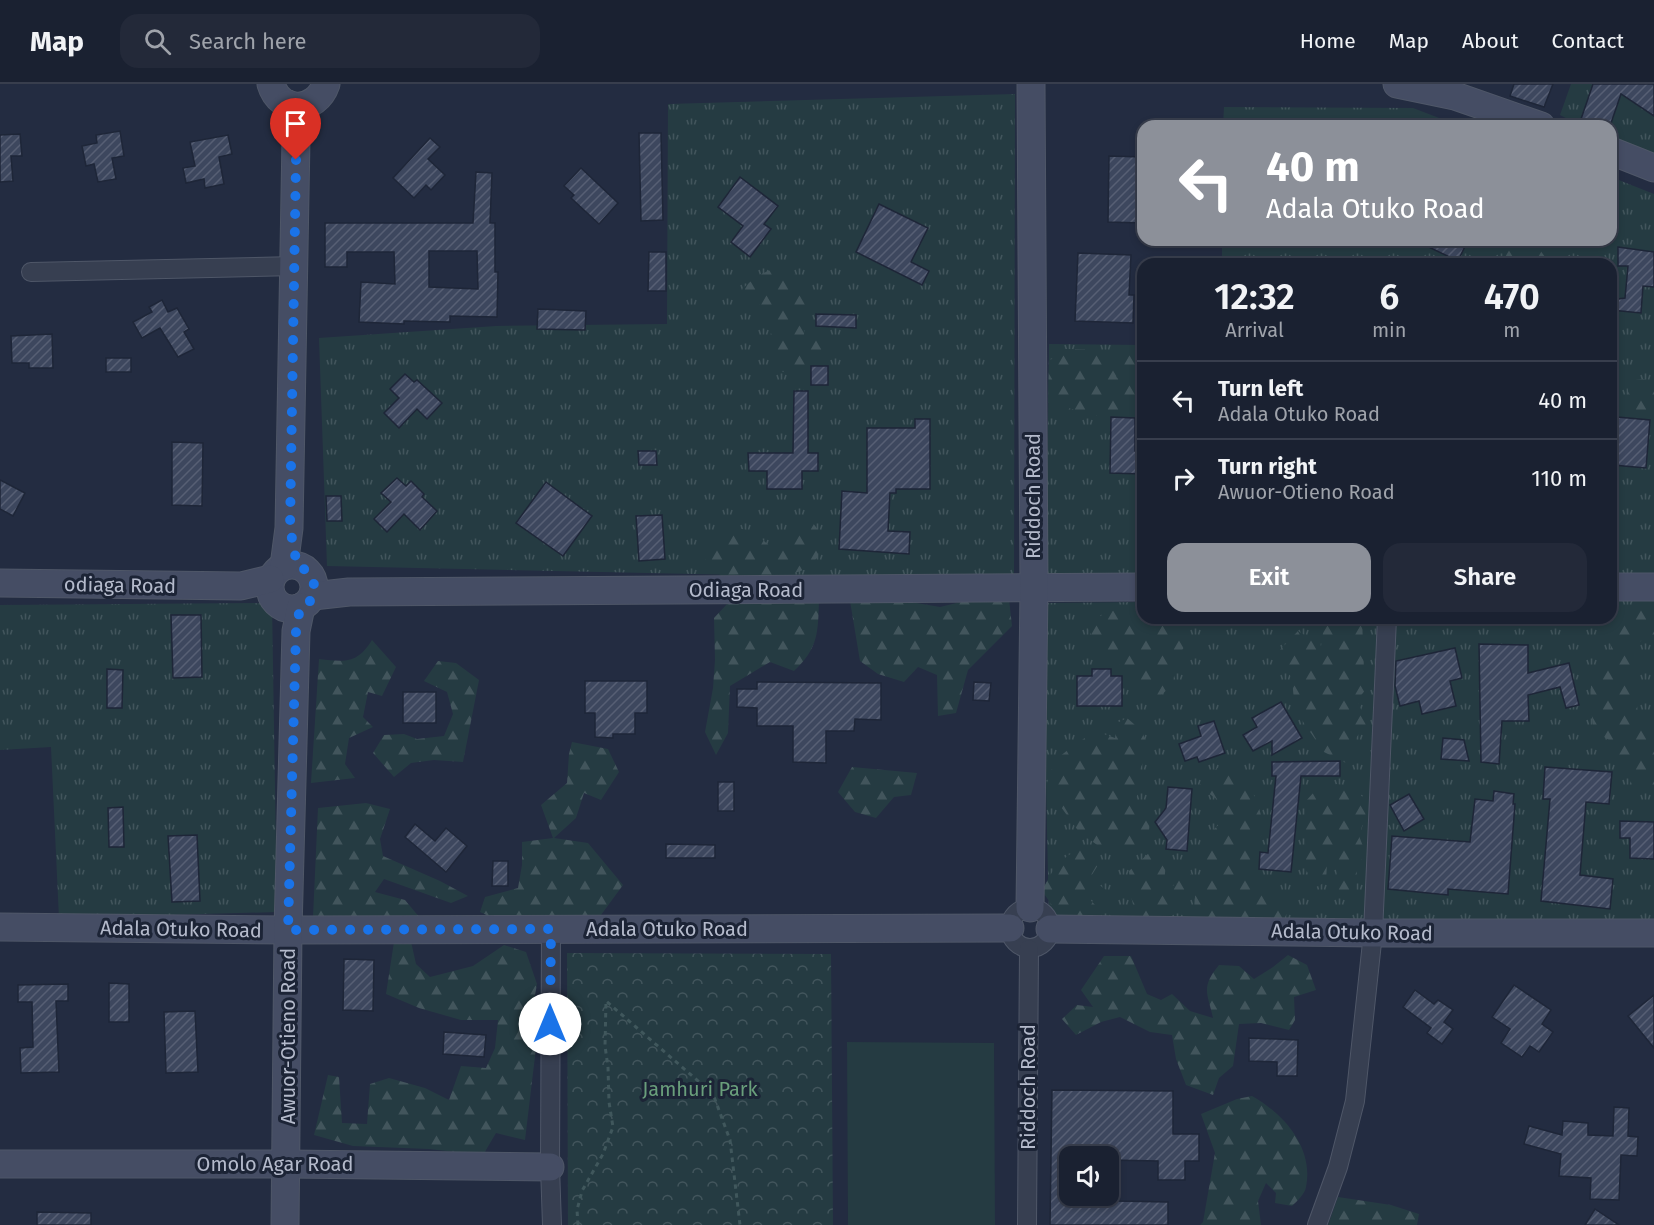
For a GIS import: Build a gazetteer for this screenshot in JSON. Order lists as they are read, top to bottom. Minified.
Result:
{"streets":{"main road":["Riddoch Road","odiaga Road","Odiaga Road","Adala Otuko Road","Awuor-Otieno Road","Omolo Agar Road"]},"crossings":[["Riddoch Road","Odiaga Road"],["Riddoch Road","Adala Otuko Road"],["odiaga Road","Odiaga Road"],["odiaga Road","Awuor-Otieno Road"],["Odiaga Road","Awuor-Otieno Road"],["Adala Otuko Road","Awuor-Otieno Road"],["Awuor-Otieno Road","Omolo Agar Road"]],"parks":["Jamhuri Park"],"page":{"header":"Map","search":"Search here","nav":["Home","Map","About","Contact"],"turn":["40 m","Adala Otuko Road"],"eta":["12:32","Arrival","6","min","470","m"],"list":[{"name":"Turn left","note":"Adala Otuko Road","value":"40 m"},{"name":"Turn right","note":"Awuor-Otieno Road","value":"110 m"}],"buttons":["Exit","Share"]}}
